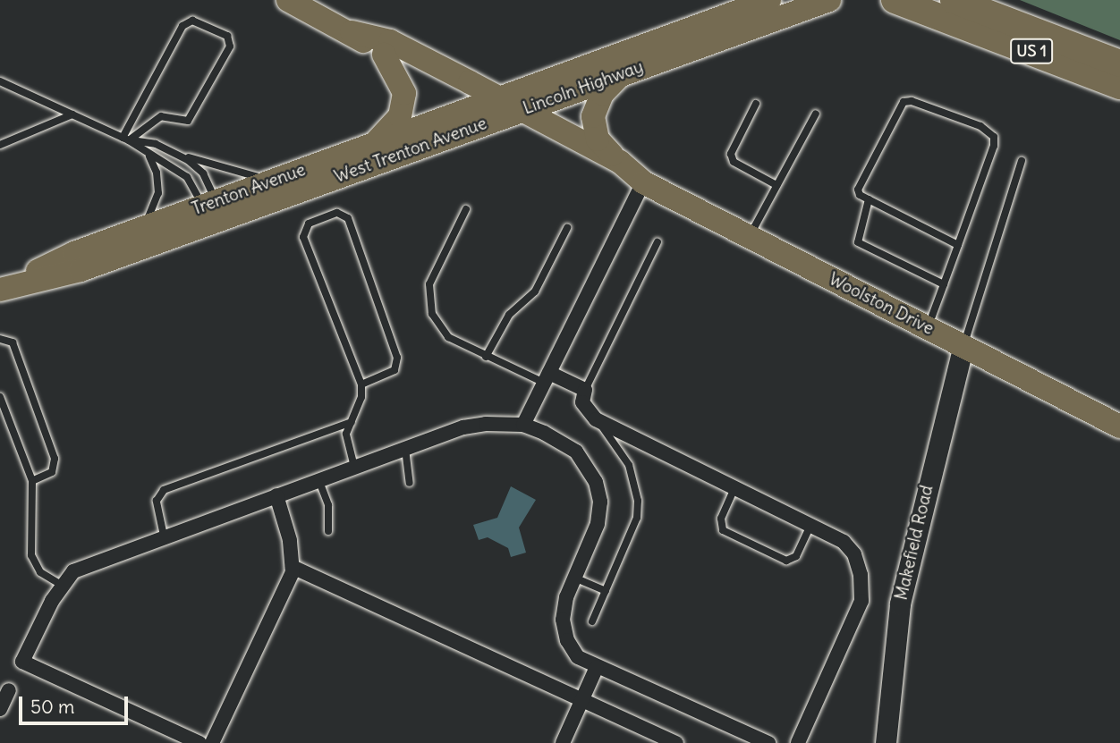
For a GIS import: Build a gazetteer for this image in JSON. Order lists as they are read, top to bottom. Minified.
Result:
{"streets":{"highway":["US 1"],"main road":["Lincoln Highway","West Trenton Avenue","Trenton Avenue","Woolston Drive"],"street":["Makefield Road"]},"crossings":[["Lincoln Highway","West Trenton Avenue"],["Lincoln Highway","Trenton Avenue"],["Lincoln Highway","Woolston Drive"],["West Trenton Avenue","Trenton Avenue"],["West Trenton Avenue","Woolston Drive"],["Trenton Avenue","Woolston Drive"],["Woolston Drive","Makefield Road"]],"scale_bar":"50 m"}
